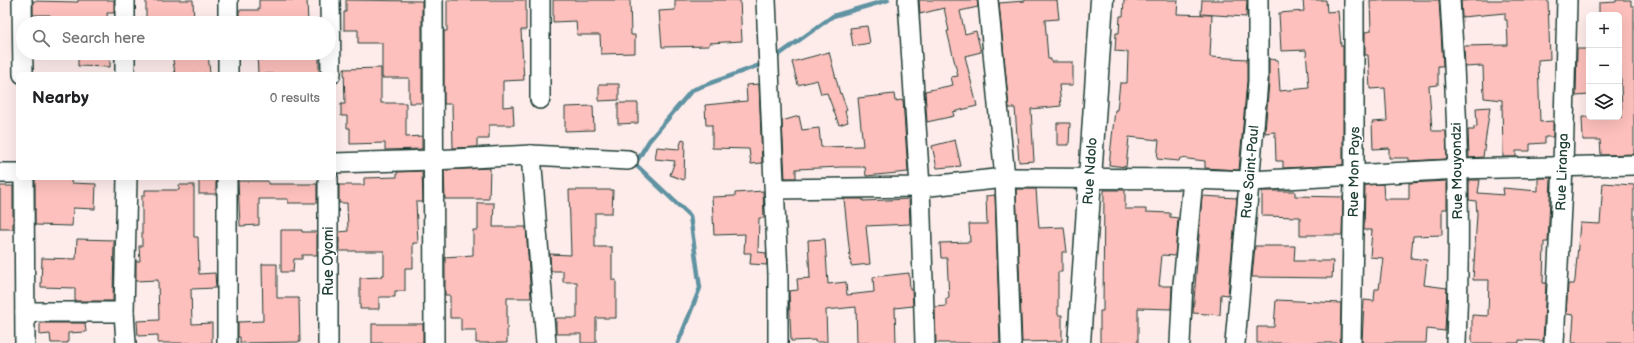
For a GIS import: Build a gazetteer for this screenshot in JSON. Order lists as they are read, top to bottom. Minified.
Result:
{"streets":{"main road":["Rue Ndolo"],"street":["Rue Mouyondzi","Rue Saint-Paul","Rue Mon Pays","Rue Liranga","Rue Oyomi"]},"page":{"map_buttons":["+","−"],"search":"Search here","heading":["Nearby","0 results"]}}
